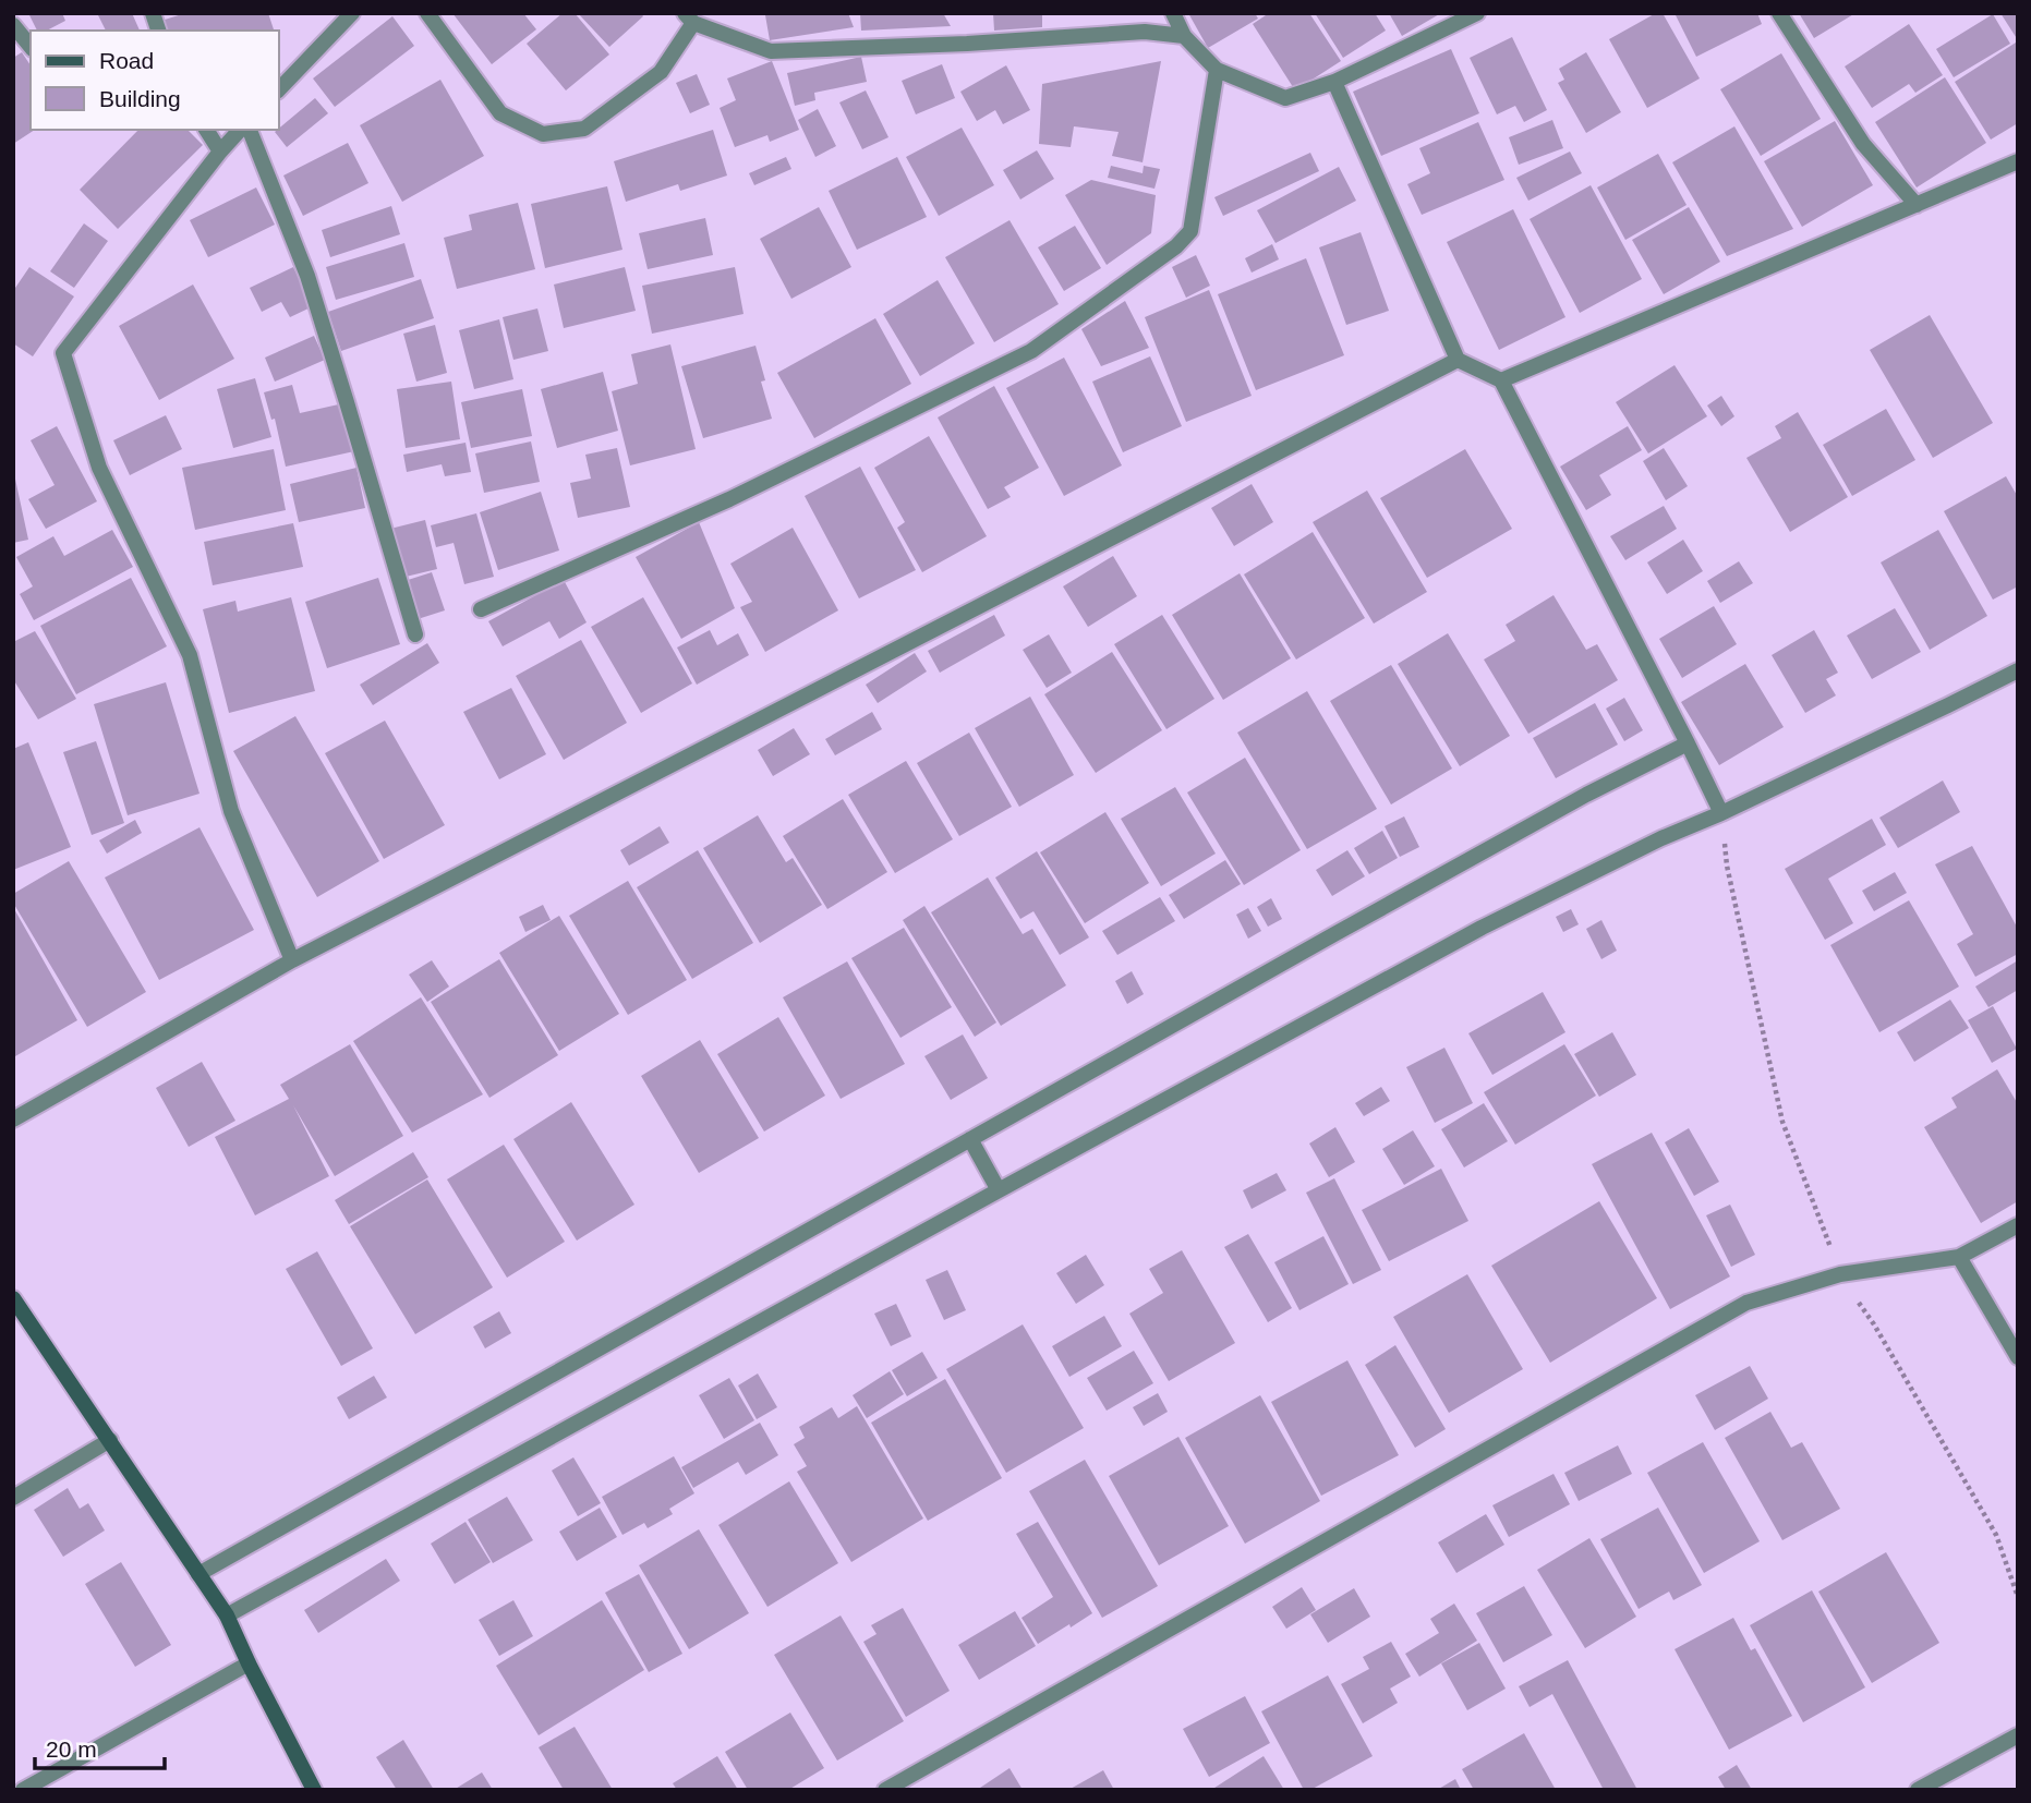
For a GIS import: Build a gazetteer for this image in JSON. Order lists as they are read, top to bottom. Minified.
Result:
{"legend":["Road","Building"],"scale_bar":"20 m"}
